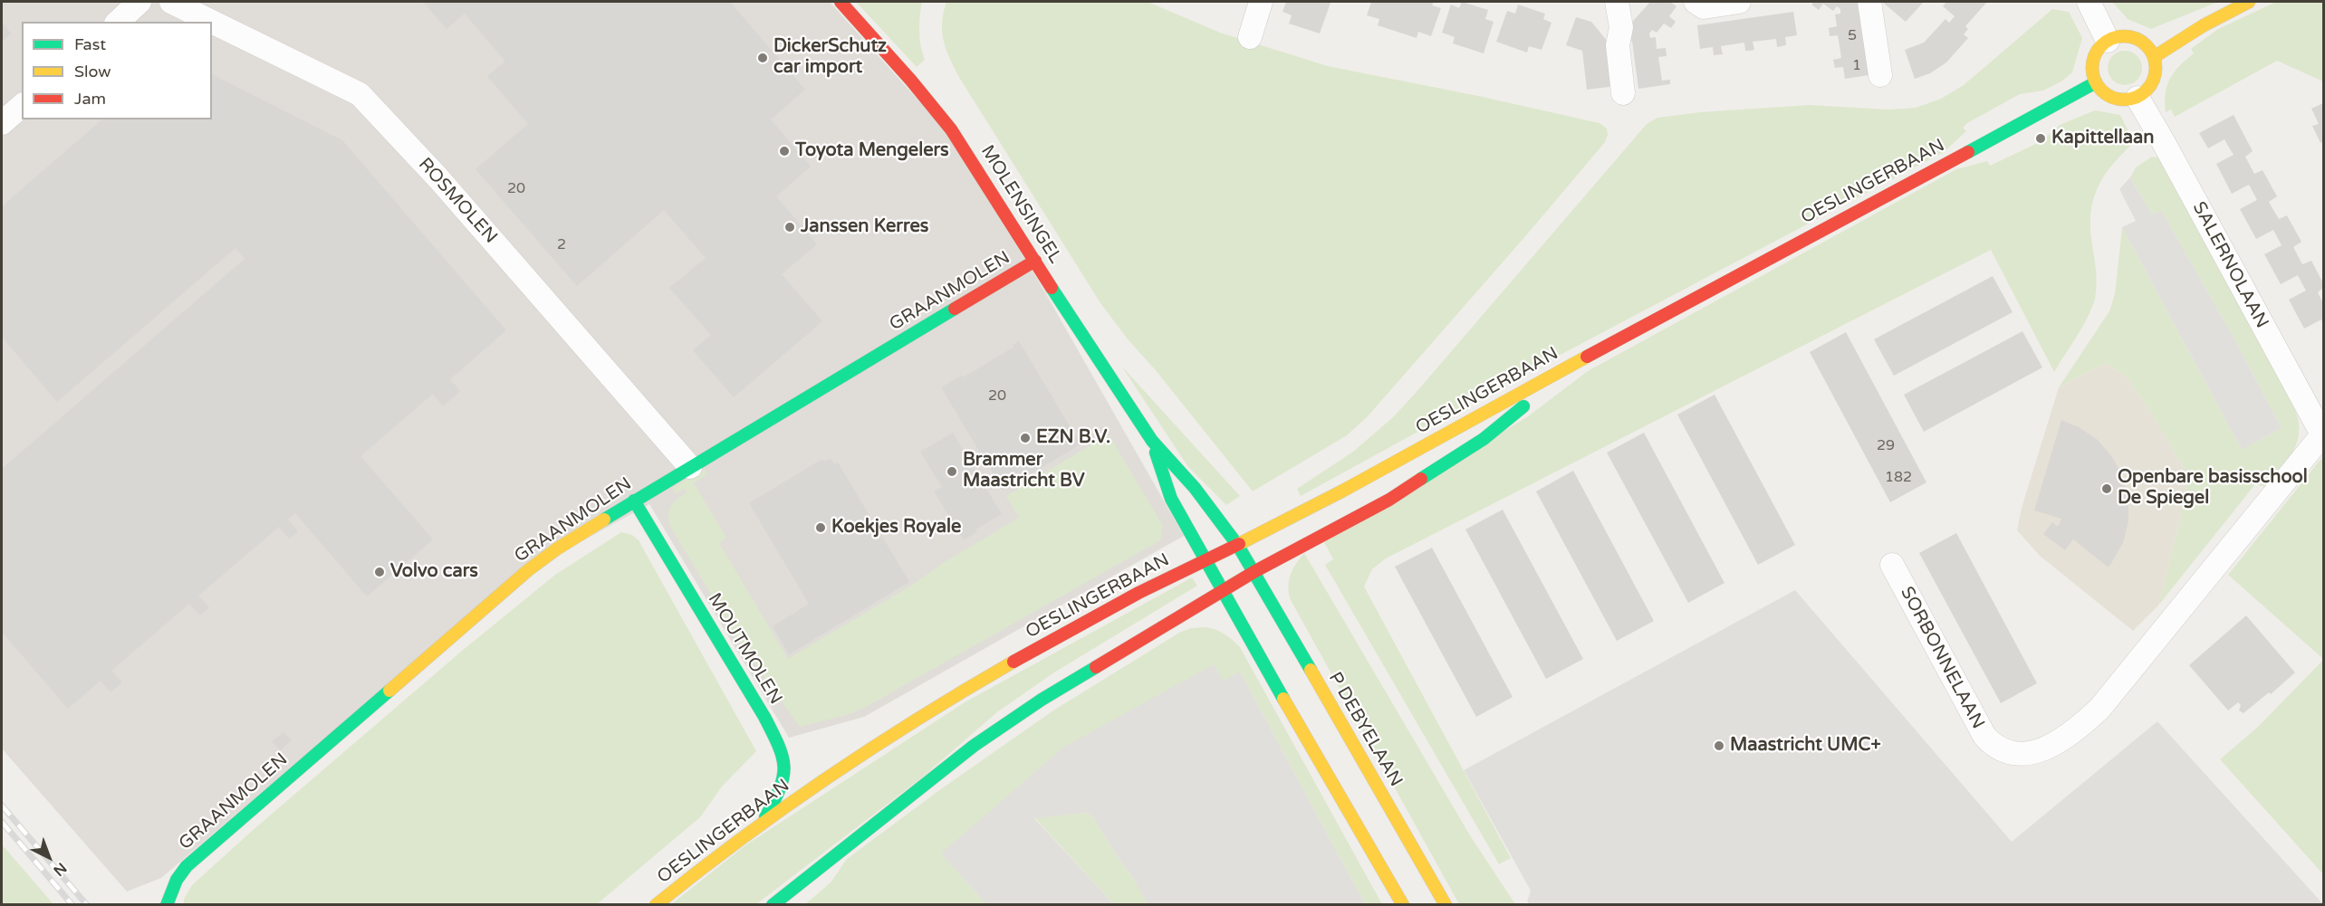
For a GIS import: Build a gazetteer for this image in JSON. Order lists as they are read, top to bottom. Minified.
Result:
{"streets":{"street":["OESLINGERBAAN","ROSMOLEN","MOLENSINGEL","SALERNOLAAN","GRAANMOLEN","MOUTMOLEN","SORBONNELAAN","P DEBYELAAN"]},"crossings":[["OESLINGERBAAN","MOLENSINGEL"],["OESLINGERBAAN","SALERNOLAAN"],["OESLINGERBAAN","MOUTMOLEN"],["OESLINGERBAAN","P DEBYELAAN"],["ROSMOLEN","GRAANMOLEN"],["MOLENSINGEL","GRAANMOLEN"],["MOLENSINGEL","P DEBYELAAN"],["SALERNOLAAN","SORBONNELAAN"],["GRAANMOLEN","MOUTMOLEN"]],"places":["DickerSchutz car import","Kapittellaan","Toyota Mengelers","Janssen Kerres","EZN B.V.","Brammer Maastricht BV","Openbare basisschool De Spiegel","Koekjes Royale","Volvo cars","Maastricht UMC+"],"house_numbers":["5","1","20","2","20","29","182"],"legend":["Fast","Slow","Jam"],"north":"bottom right"}
